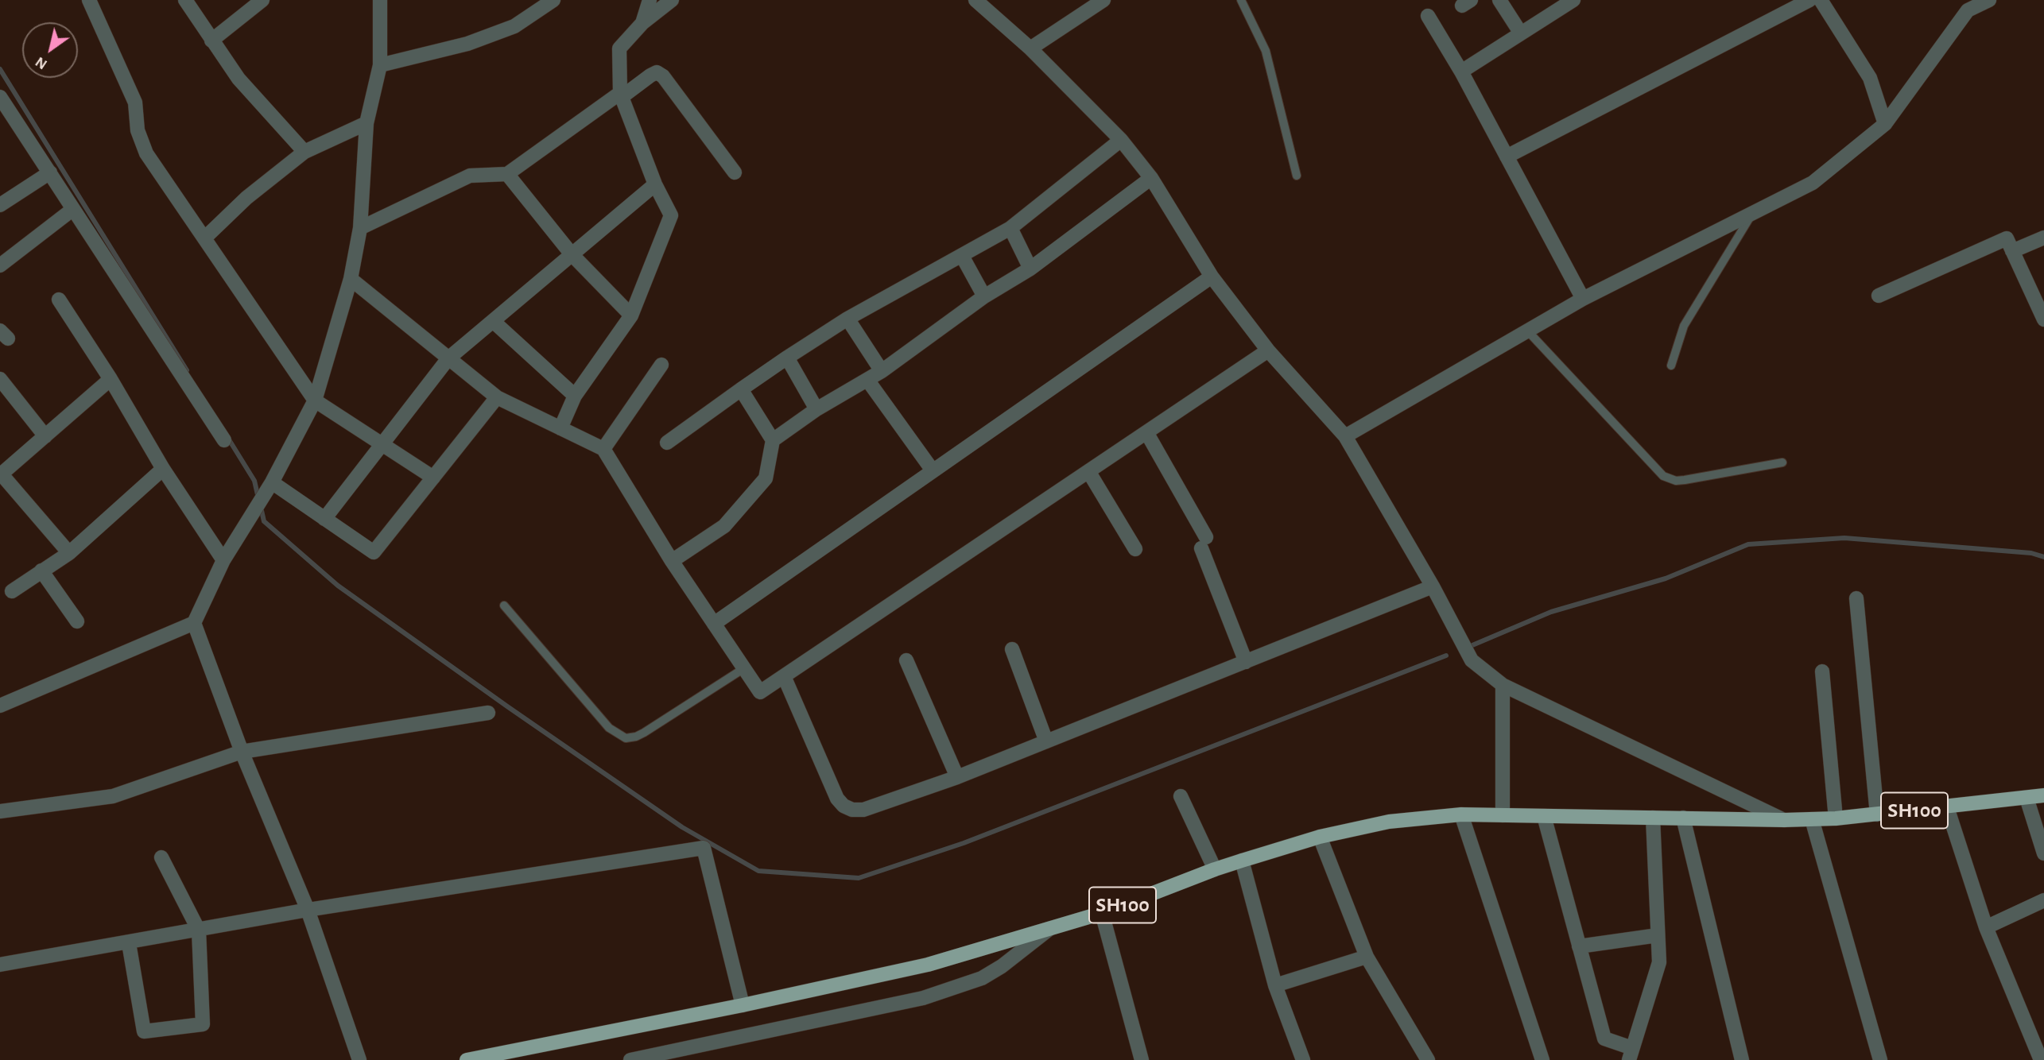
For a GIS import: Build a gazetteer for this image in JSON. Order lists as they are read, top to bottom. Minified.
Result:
{"streets":{"main road":["SH100"]},"north":"bottom left"}
